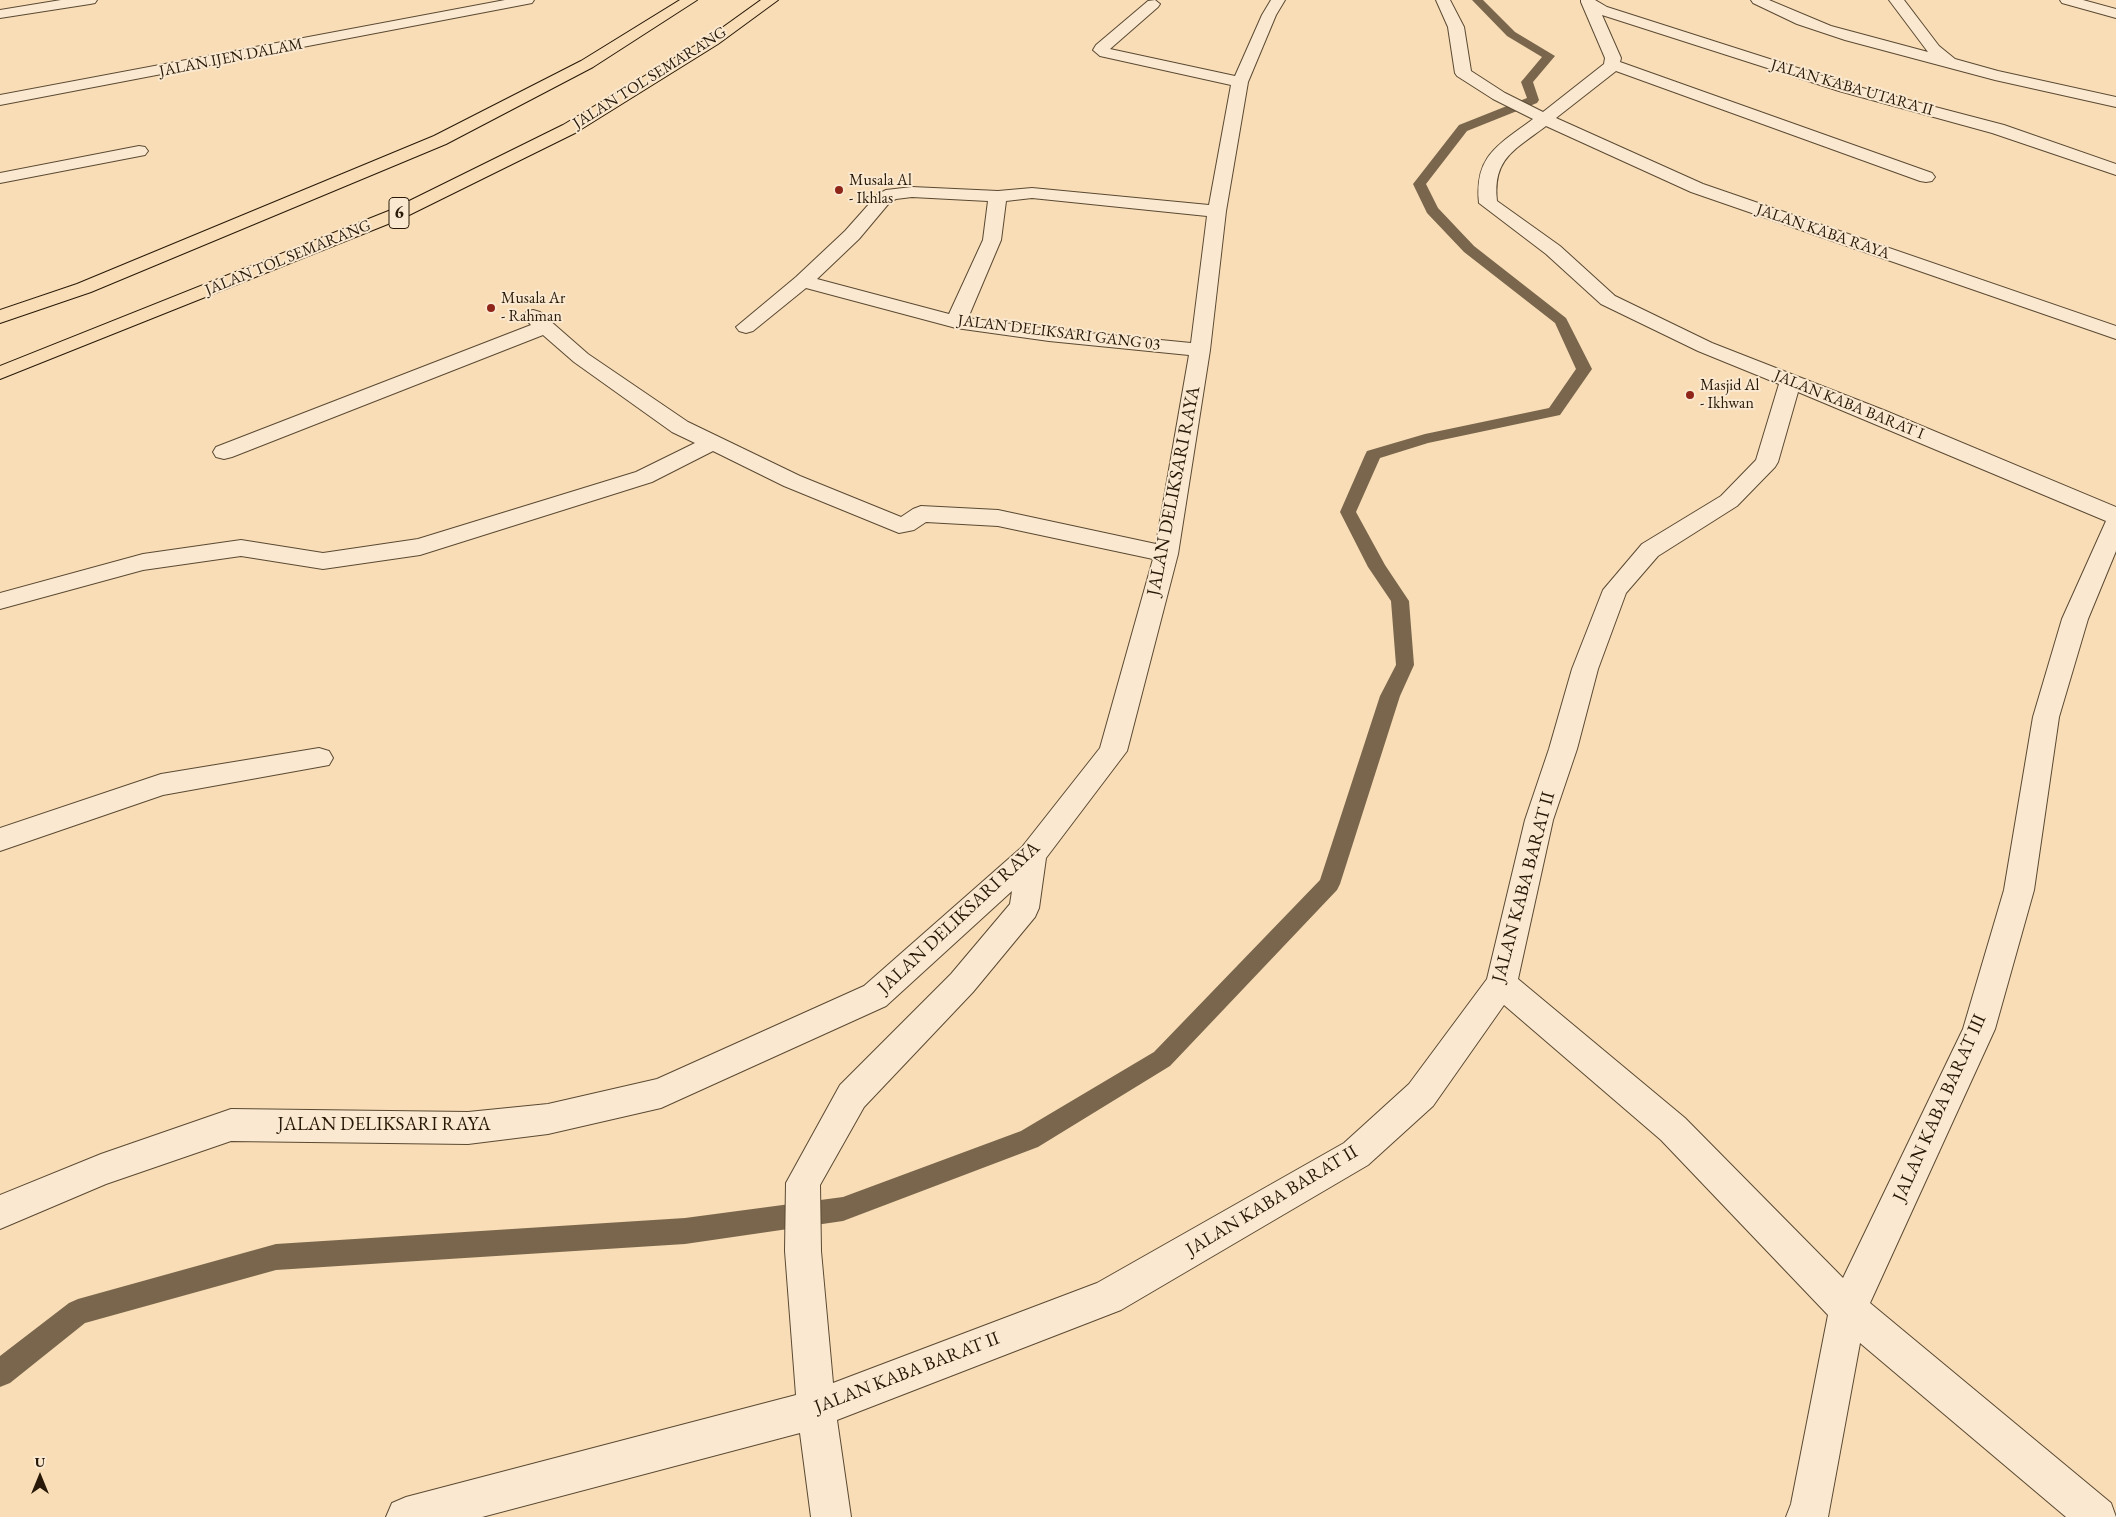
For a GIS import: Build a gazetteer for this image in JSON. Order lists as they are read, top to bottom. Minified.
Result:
{"streets":{"highway":["JALAN TOL SEMARANG","6"],"street":["JALAN IJEN DALAM","JALAN KABA UTARA II","JALAN KABA RAYA","JALAN DELIKSARI GANG 03","JALAN KABA BARAT I","JALAN DELIKSARI RAYA","JALAN KABA BARAT II","JALAN KABA BARAT III"]},"crossings":[["JALAN KABA RAYA","JALAN KABA BARAT I"],["JALAN DELIKSARI GANG 03","JALAN DELIKSARI RAYA"],["JALAN KABA BARAT I","JALAN KABA BARAT II"]],"places":["Musala Al - Ikhlas","Musala Ar - Rahman","Masjid Al - Ikhwan"],"north":"top"}
